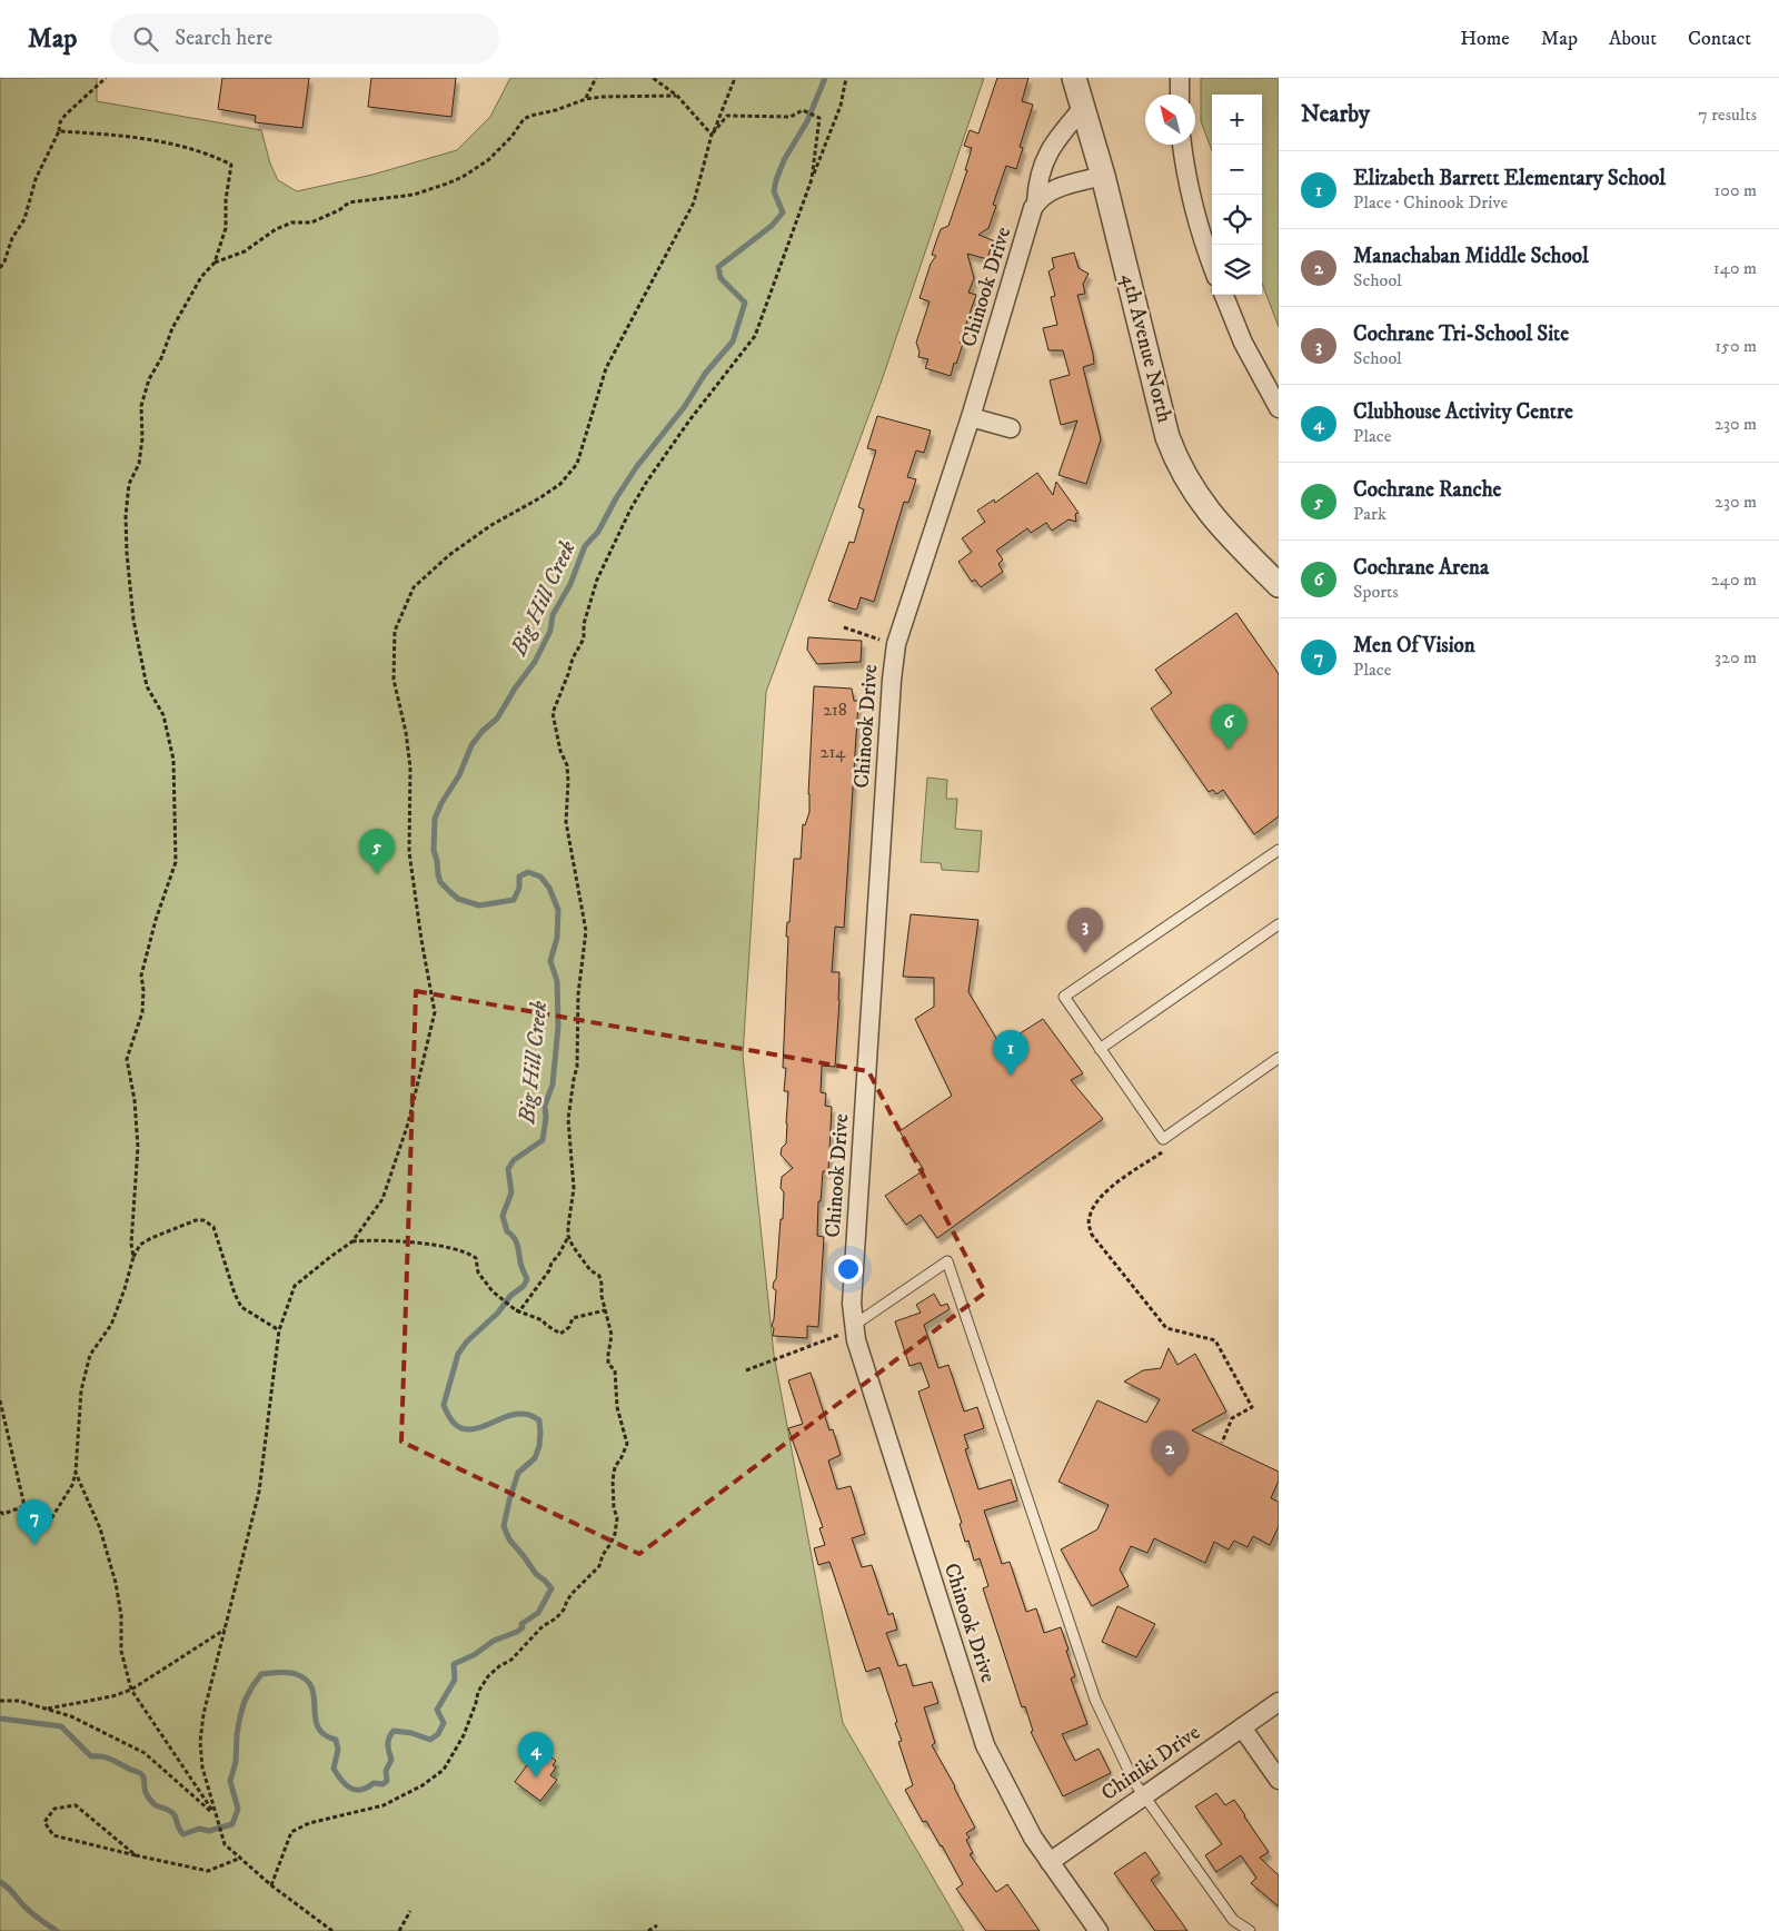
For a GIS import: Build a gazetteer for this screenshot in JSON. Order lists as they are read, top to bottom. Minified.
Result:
{"streets":{"street":["Chinook Drive","4th Avenue North","Chiniki Drive"]},"crossings":[["Chinook Drive","4th Avenue North"],["Chinook Drive","Chiniki Drive"]],"water":["Big Hill Creek"],"house_numbers":["218","214"],"north":"top left","page":{"header":"Map","search":"Search here","nav":["Home","Map","About","Contact"],"heading":["Nearby","7 results"],"map_buttons":["+","−"],"list":[{"mark":"1","name":"Elizabeth Barrett Elementary School","note":"Place · Chinook Drive","value":"100 m"},{"mark":"2","name":"Manachaban Middle School","note":"School","value":"140 m"},{"mark":"3","name":"Cochrane Tri-School Site","note":"School","value":"150 m"},{"mark":"4","name":"Clubhouse Activity Centre","note":"Place","value":"230 m"},{"mark":"5","name":"Cochrane Ranche","note":"Park","value":"230 m"},{"mark":"6","name":"Cochrane Arena","note":"Sports","value":"240 m"},{"mark":"7","name":"Men Of Vision","note":"Place","value":"320 m"}],"pins":["6","5","3","1","2","7","4"]}}
